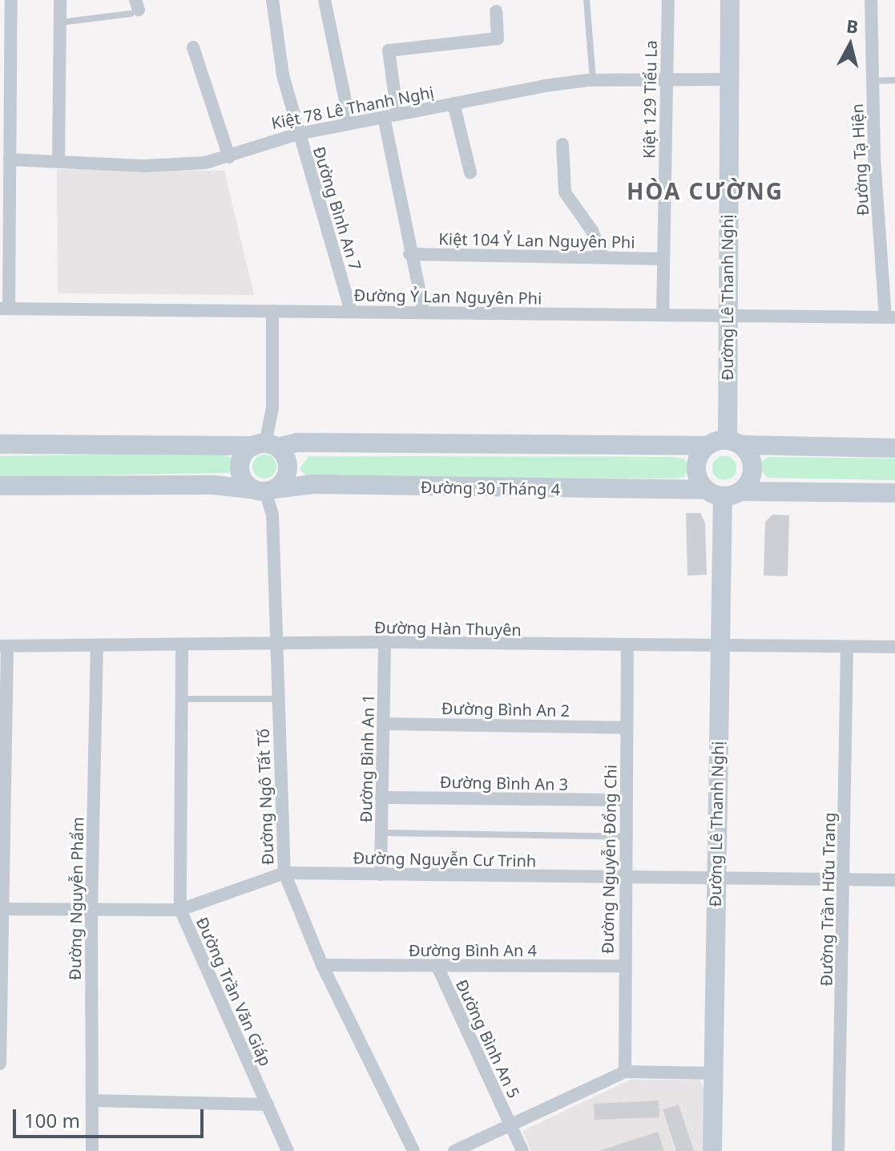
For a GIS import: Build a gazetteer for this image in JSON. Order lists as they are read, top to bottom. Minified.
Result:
{"streets":{"street":["Kiệt 129 Tiểu La","Kiệt 78 Lê Thanh Nghị","Đường Tạ Hiện","Đường Bình An 7","Kiệt 104 Ỷ Lan Nguyên Phi","Đường Ỷ Lan Nguyên Phi","Đường Lê Thanh Nghị","Đường 30 Tháng 4","Đường Hàn Thuyên","Đường Bình An 2","Đường Bình An 1","Đường Bình An 3","Đường Ngô Tất Tố","Đường Nguyễn Cư Trinh","Đường Nguyễn Đổng Chi","Đường Nguyễn Phẩm","Đường Trần Hữu Trang","Đường Bình An 4","Đường Trần Văn Giáp","Đường Bình An 5"]},"crossings":[["Kiệt 129 Tiểu La","Kiệt 78 Lê Thanh Nghị"],["Kiệt 129 Tiểu La","Kiệt 104 Ỷ Lan Nguyên Phi"],["Kiệt 129 Tiểu La","Đường Ỷ Lan Nguyên Phi"],["Kiệt 78 Lê Thanh Nghị","Đường Bình An 7"],["Đường Tạ Hiện","Đường Ỷ Lan Nguyên Phi"],["Đường Bình An 7","Đường Ỷ Lan Nguyên Phi"],["Đường Ỷ Lan Nguyên Phi","Đường Lê Thanh Nghị"],["Đường Lê Thanh Nghị","Đường 30 Tháng 4"],["Đường Lê Thanh Nghị","Đường Hàn Thuyên"],["Đường Lê Thanh Nghị","Đường Nguyễn Cư Trinh"],["Đường 30 Tháng 4","Đường Ngô Tất Tố"],["Đường Hàn Thuyên","Đường Bình An 1"],["Đường Hàn Thuyên","Đường Ngô Tất Tố"],["Đường Hàn Thuyên","Đường Nguyễn Đổng Chi"],["Đường Hàn Thuyên","Đường Nguyễn Phẩm"],["Đường Hàn Thuyên","Đường Trần Hữu Trang"],["Đường Hàn Thuyên","Đường Trần Văn Giáp"],["Đường Bình An 2","Đường Bình An 1"],["Đường Bình An 2","Đường Nguyễn Đổng Chi"],["Đường Bình An 1","Đường Bình An 3"],["Đường Bình An 1","Đường Nguyễn Cư Trinh"],["Đường Bình An 3","Đường Nguyễn Đổng Chi"],["Đường Ngô Tất Tố","Đường Nguyễn Cư Trinh"],["Đường Ngô Tất Tố","Đường Bình An 4"],["Đường Nguyễn Cư Trinh","Đường Nguyễn Đổng Chi"],["Đường Nguyễn Cư Trinh","Đường Nguyễn Phẩm"],["Đường Nguyễn Cư Trinh","Đường Trần Hữu Trang"],["Đường Nguyễn Cư Trinh","Đường Trần Văn Giáp"],["Đường Nguyễn Đổng Chi","Đường Bình An 4"],["Đường Bình An 4","Đường Bình An 5"]],"districts":["HÒA CƯỜNG"],"scale_bar":"100 m","north":"top"}
